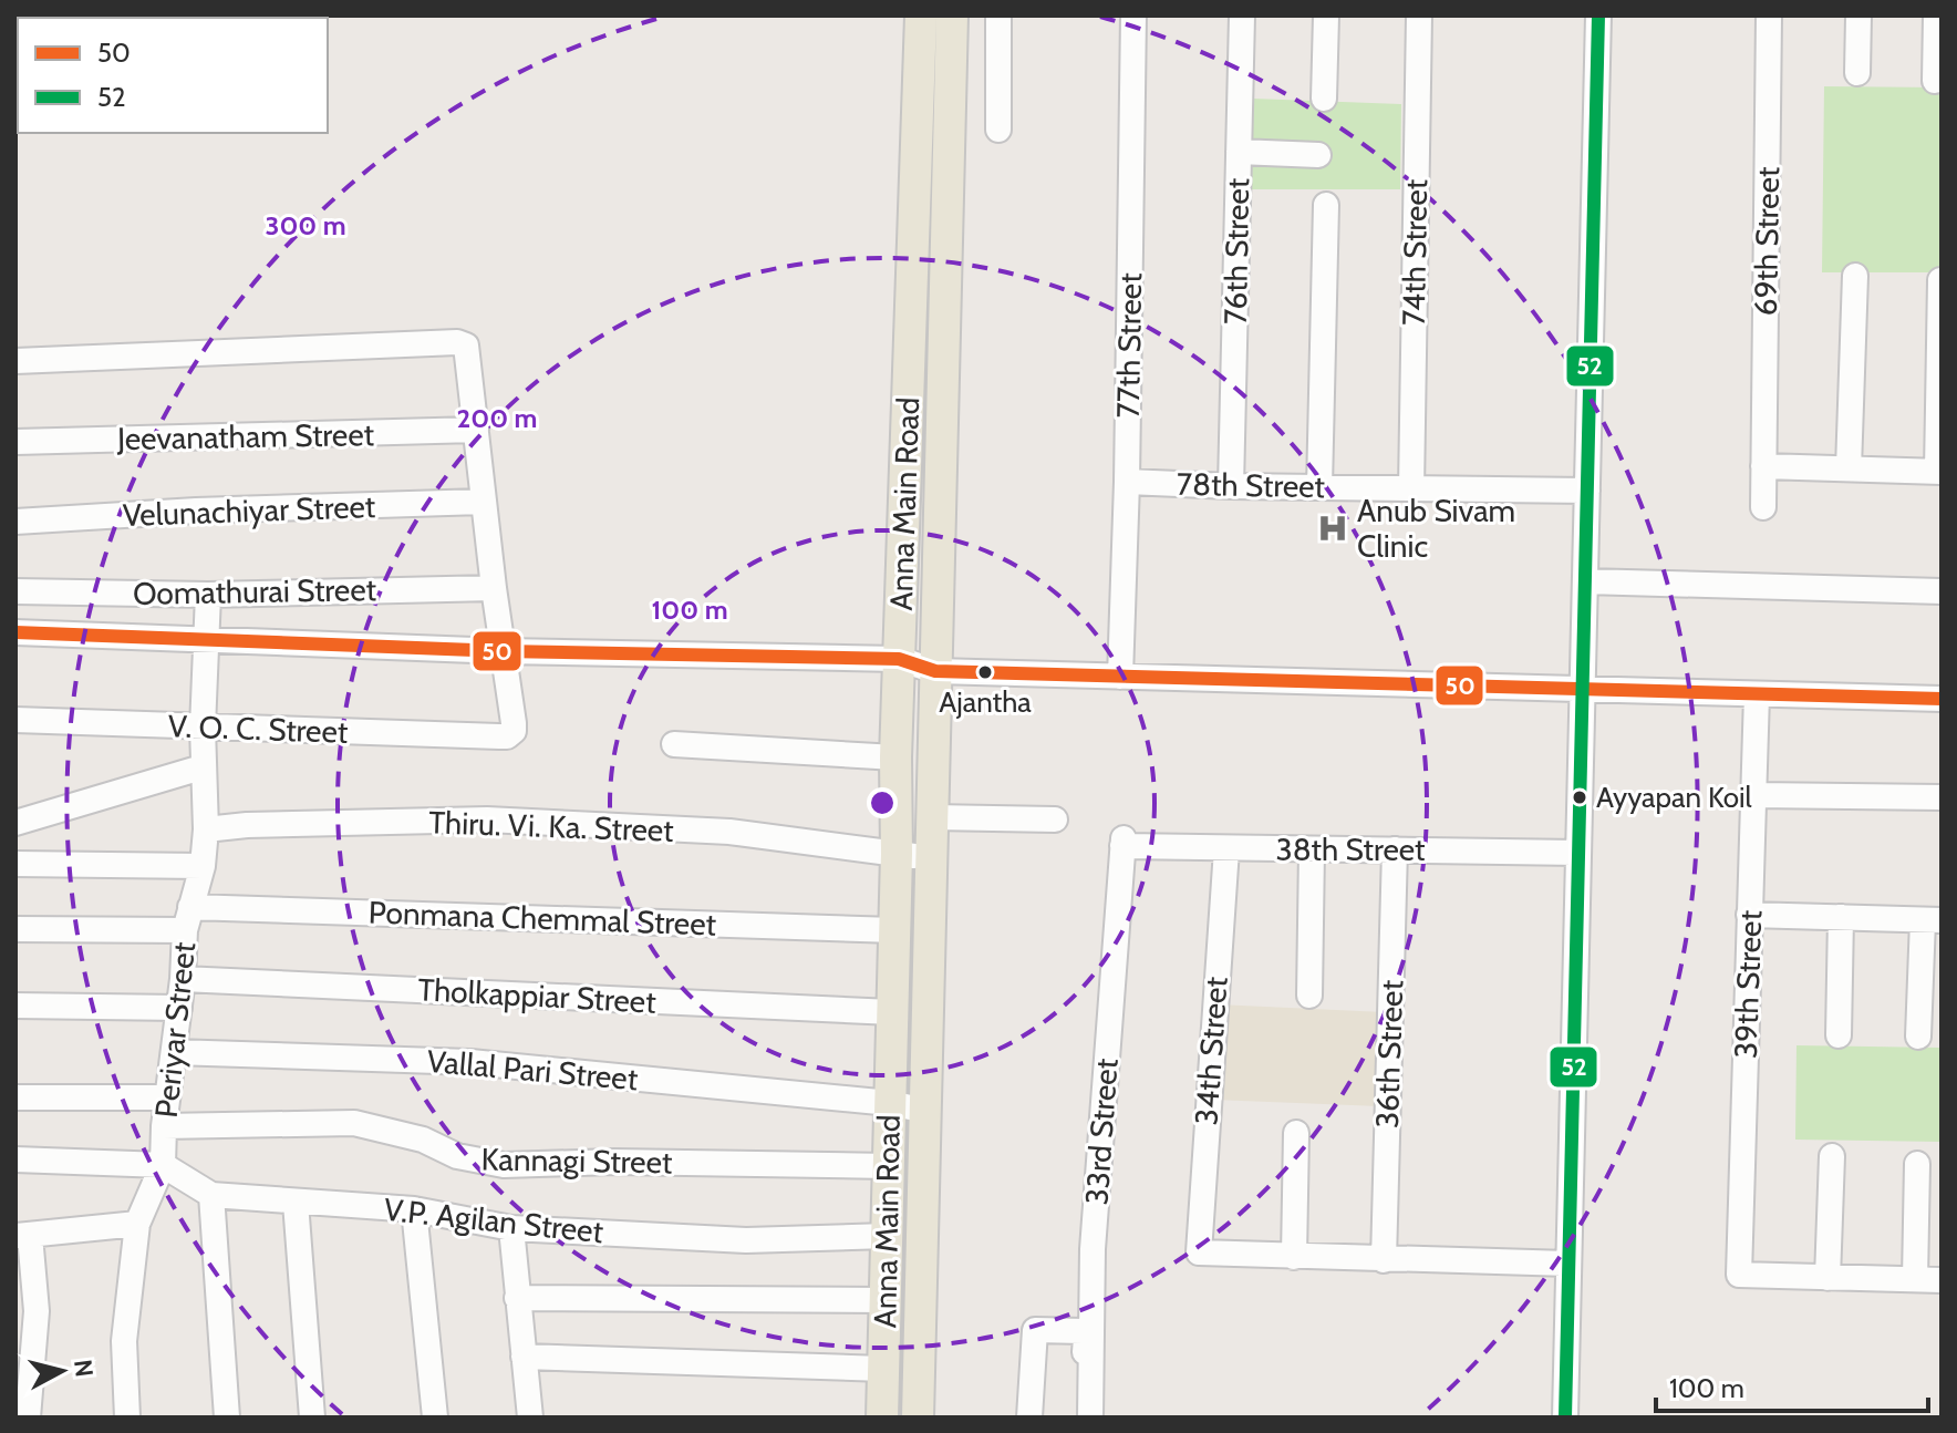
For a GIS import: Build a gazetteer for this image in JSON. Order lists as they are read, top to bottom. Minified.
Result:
{"streets":{"main road":["Anna Main Road"],"street":["69th Street","76th Street","74th Street","77th Street","Jeevanatham Street","78th Street","Velunachiyar Street","Oomathurai Street","V. O. C. Street","Thiru. Vi. Ka. Street","38th Street","Ponmana Chemmal Street","39th Street","Tholkappiar Street","Periyar Street","34th Street","36th Street","Vallal Pari Street","33rd Street","Kannagi Street","V.P. Agilan Street"]},"crossings":[["76th Street","78th Street"],["74th Street","78th Street"],["77th Street","78th Street"],["Anna Main Road","Thiru. Vi. Ka. Street"],["Anna Main Road","Ponmana Chemmal Street"],["Anna Main Road","Tholkappiar Street"],["Anna Main Road","Vallal Pari Street"],["Anna Main Road","Kannagi Street"],["Anna Main Road","V.P. Agilan Street"],["Oomathurai Street","Periyar Street"],["V. O. C. Street","Periyar Street"],["Thiru. Vi. Ka. Street","Periyar Street"],["38th Street","34th Street"],["38th Street","36th Street"],["38th Street","33rd Street"],["Ponmana Chemmal Street","Periyar Street"],["Tholkappiar Street","Periyar Street"],["Periyar Street","Vallal Pari Street"],["Periyar Street","Kannagi Street"],["Periyar Street","V.P. Agilan Street"]],"places":{"hospital":["Anub Sivam Clinic"],"other":["Ajantha","Ayyapan Koil"]},"lines":["transit line 52","transit line 50"],"legend":["50","52"],"scale_bar":"100 m","north":"right","rings":["300 m","200 m","100 m"]}
